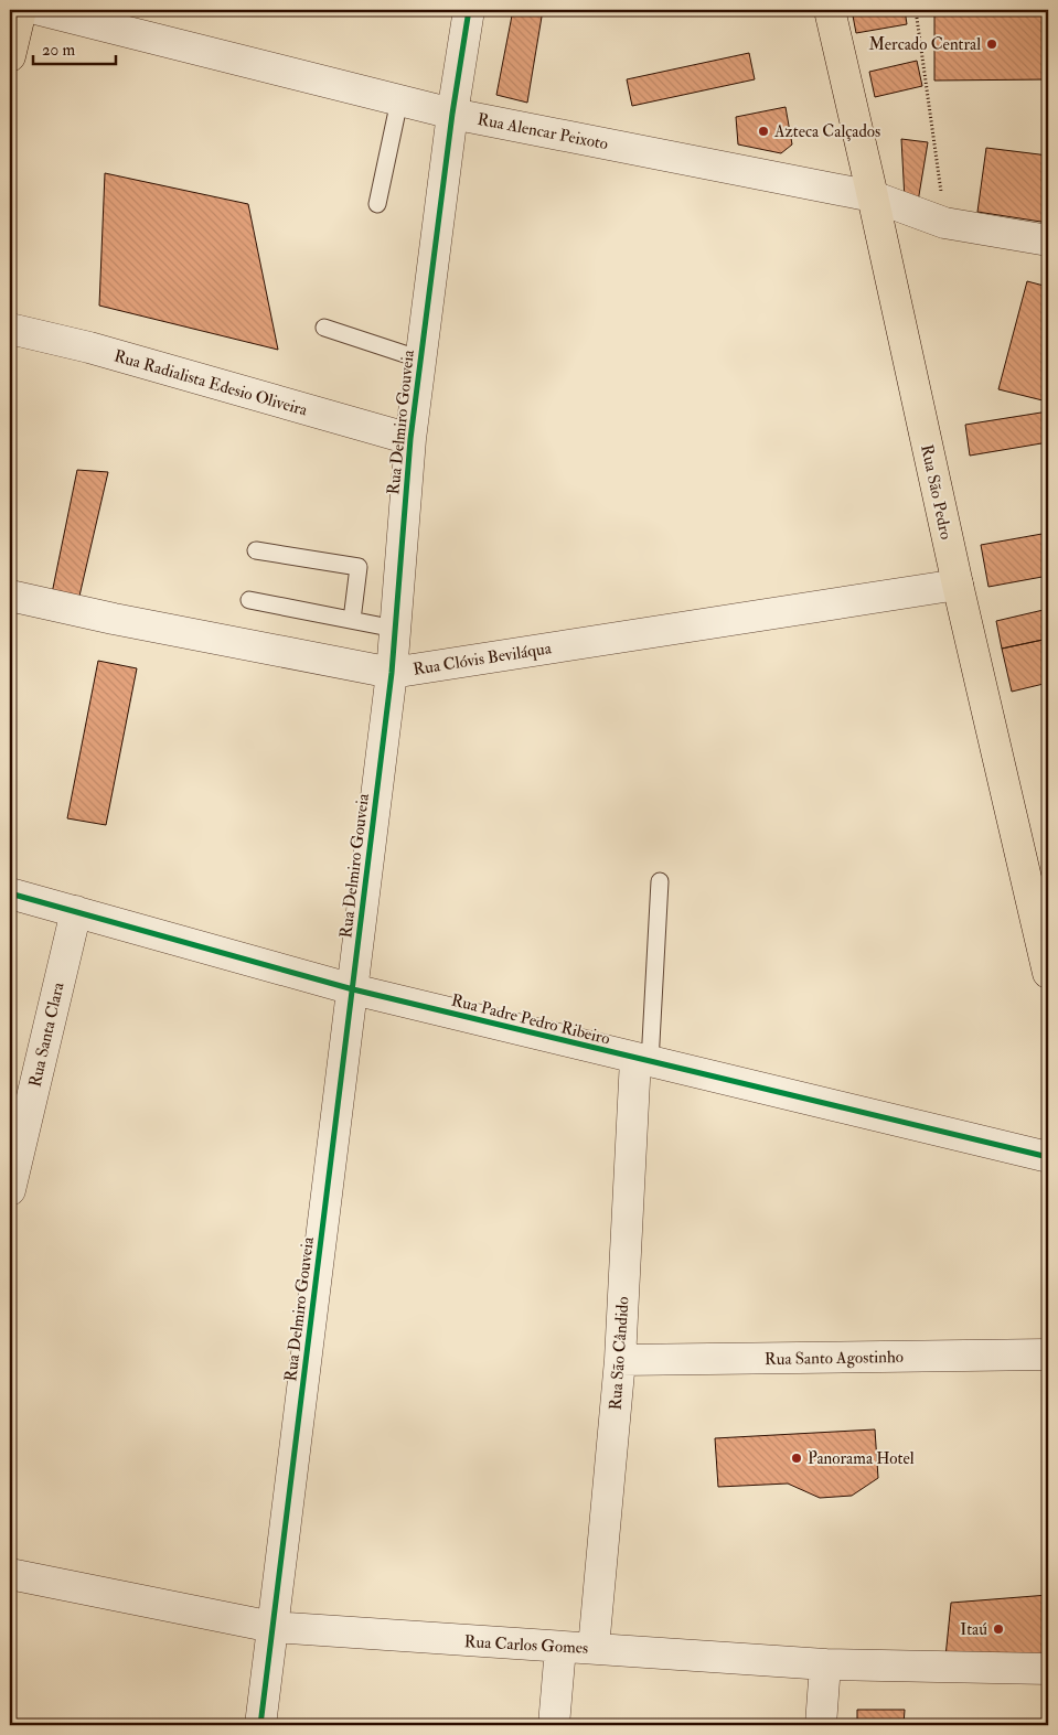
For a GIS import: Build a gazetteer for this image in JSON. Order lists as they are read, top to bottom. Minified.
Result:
{"streets":{"highway":["Rua São Pedro"],"street":["Rua Alencar Peixoto","Rua Radialista Edesio Oliveira","Rua Delmiro Gouveia","Rua Clóvis Beviláqua","Rua Padre Pedro Ribeiro","Rua Santa Clara","Rua São Cândido","Rua Santo Agostinho","Rua Carlos Gomes"]},"crossings":[["Rua Alencar Peixoto","Rua Delmiro Gouveia"],["Rua Alencar Peixoto","Rua São Pedro"],["Rua Radialista Edesio Oliveira","Rua Delmiro Gouveia"],["Rua Delmiro Gouveia","Rua Clóvis Beviláqua"],["Rua Delmiro Gouveia","Rua Padre Pedro Ribeiro"],["Rua Delmiro Gouveia","Rua Carlos Gomes"],["Rua São Pedro","Rua Clóvis Beviláqua"],["Rua Padre Pedro Ribeiro","Rua Santa Clara"],["Rua Padre Pedro Ribeiro","Rua São Cândido"],["Rua São Cândido","Rua Santo Agostinho"],["Rua São Cândido","Rua Carlos Gomes"]],"places":["Mercado Central","Azteca Calçados","Panorama Hotel","Itaú"],"scale_bar":"20 m"}
